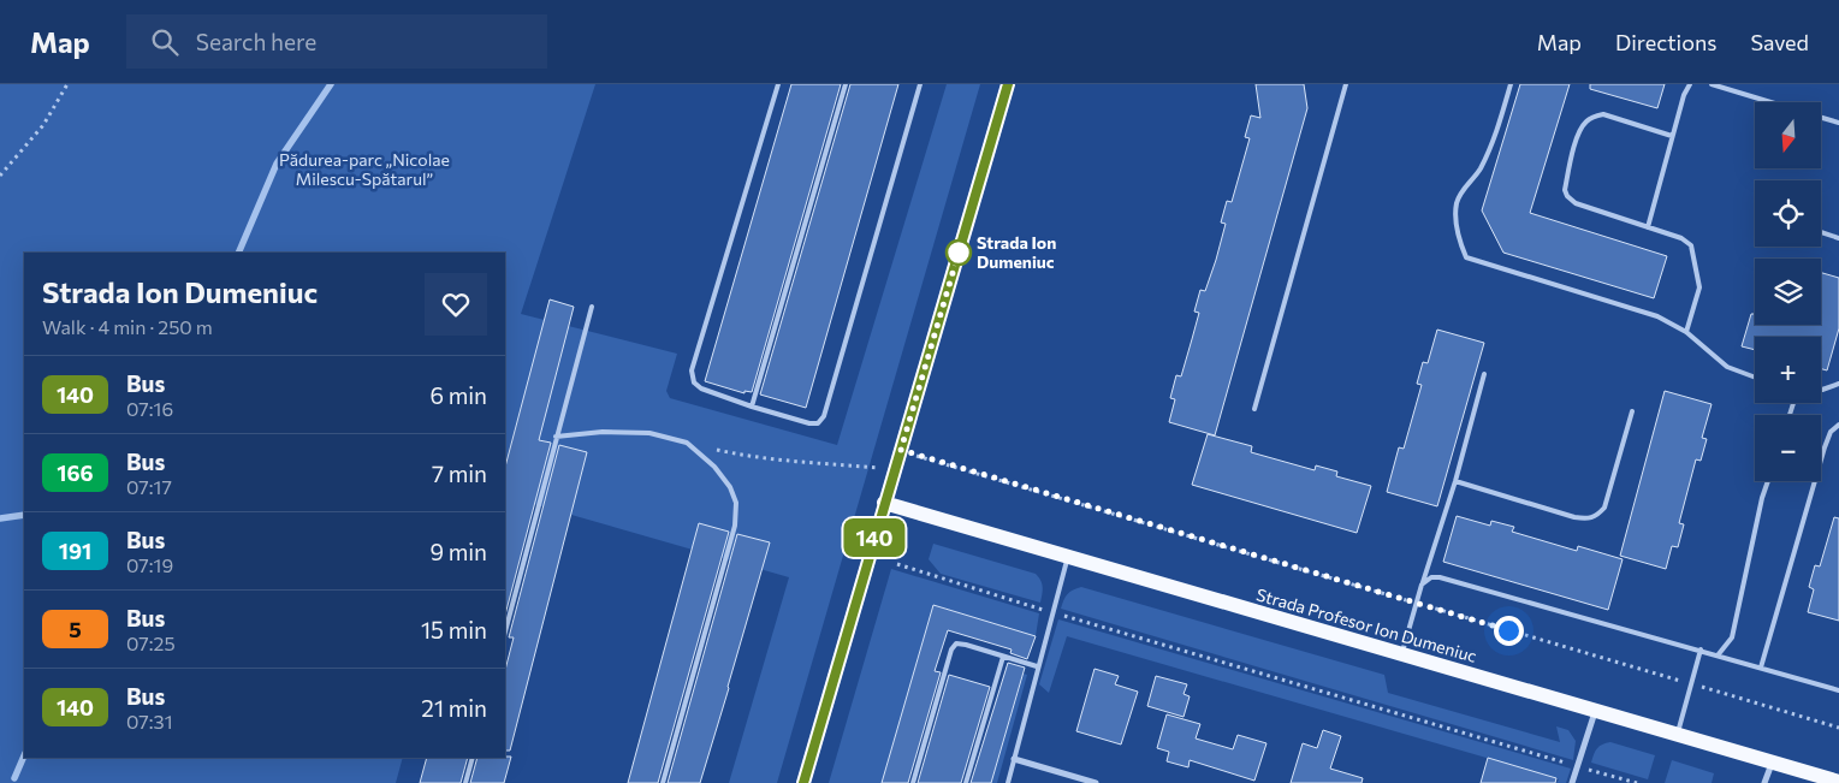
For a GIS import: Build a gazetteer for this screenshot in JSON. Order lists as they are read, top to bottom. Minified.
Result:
{"streets":{"main road":["Strada Profesor Ion Dumeniuc"]},"parks":["Pădurea-parc „Nicolae Milescu-Spătarul”"],"places":["Strada Ion Dumeniuc"],"lines":["bus line 140"],"north":"bottom","page":{"header":"Map","search":"Search here","nav":["Map","Directions","Saved"],"on_map":"140","map_buttons":["+","−"],"heading":["Strada Ion Dumeniuc","Walk · 4 min · 250 m"],"list":[{"mark":"140","name":"Bus","note":"07:16","value":"6 min"},{"mark":"166","name":"Bus","note":"07:17","value":"7 min"},{"mark":"191","name":"Bus","note":"07:19","value":"9 min"},{"mark":"5","name":"Bus","note":"07:25","value":"15 min"},{"mark":"140","name":"Bus","note":"07:31","value":"21 min"}]}}
